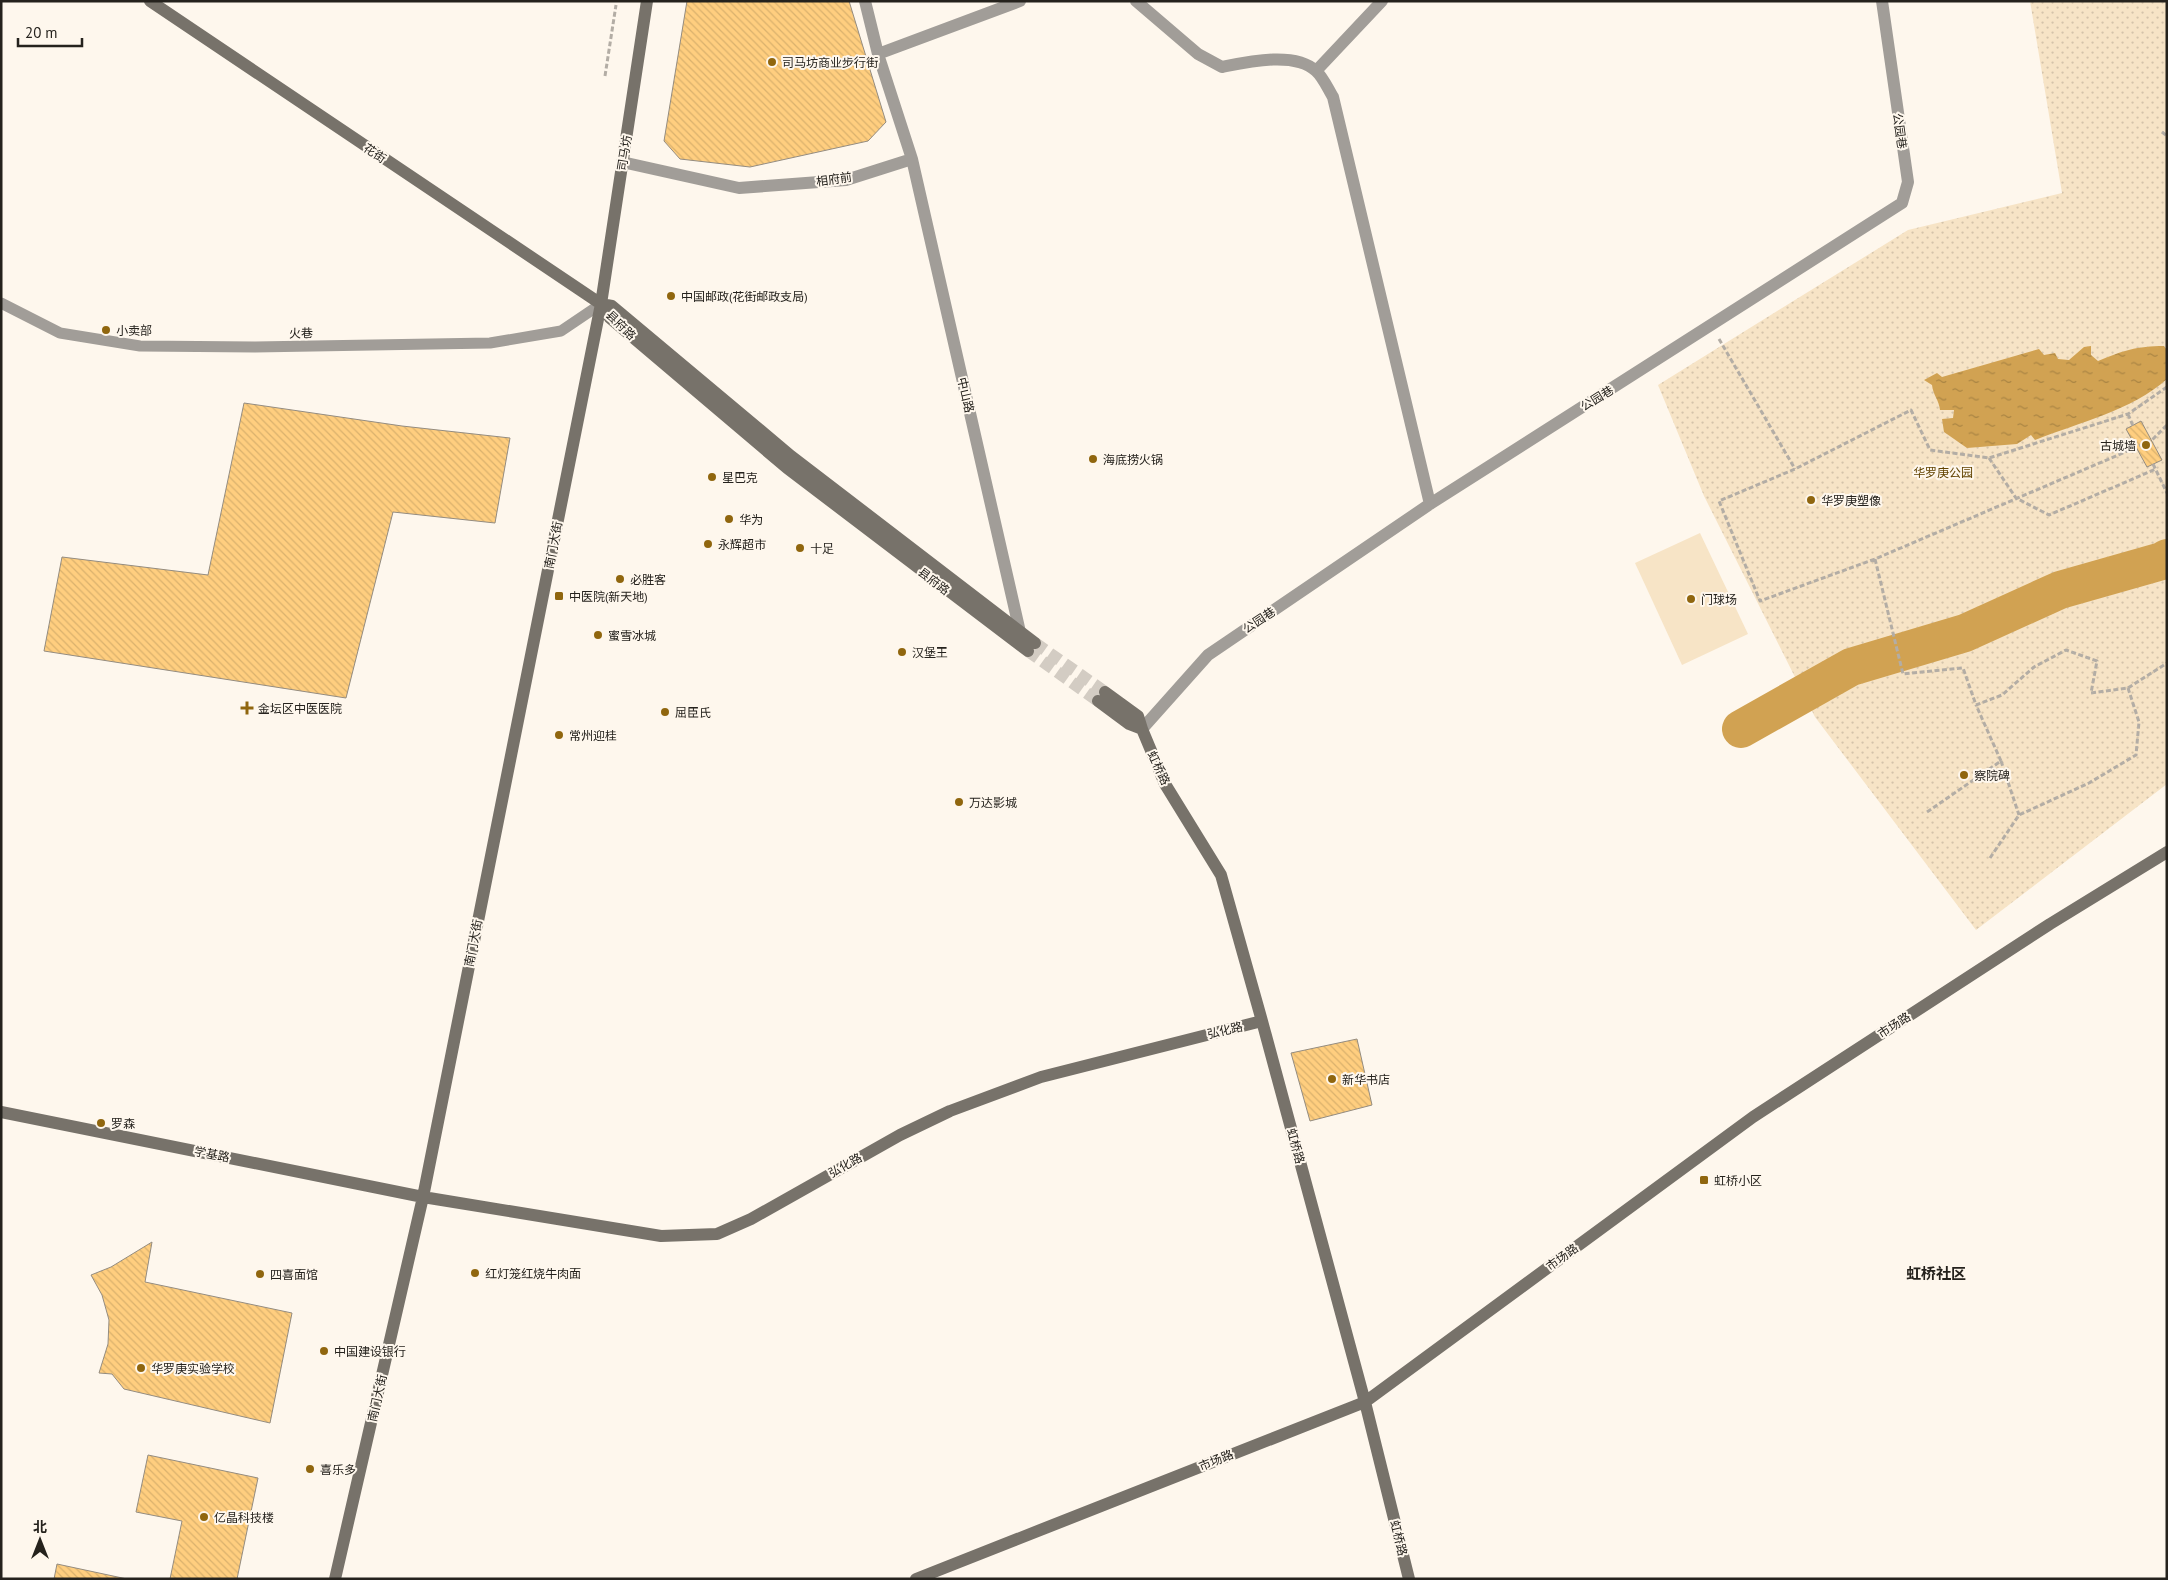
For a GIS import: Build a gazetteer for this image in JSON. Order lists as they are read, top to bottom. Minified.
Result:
{"streets":{"street":["公园巷","花街","司马坊","相府前","县府路","中山路","南门大街","虹桥路","市场路","弘化路","学基路"],"lane":["火巷"]},"crossings":[["公园巷","虹桥路"],["花街","司马坊"],["花街","县府路"],["花街","火巷"],["花街","南门大街"],["司马坊","相府前"],["司马坊","县府路"],["司马坊","火巷"],["司马坊","南门大街"],["相府前","中山路"],["县府路","火巷"],["县府路","中山路"],["县府路","南门大街"],["火巷","南门大街"],["南门大街","弘化路"],["南门大街","学基路"],["虹桥路","市场路"],["虹桥路","弘化路"],["弘化路","学基路"]],"districts":["虹桥社区"],"parks":["华罗庚公园"],"places":{"other":["司马坊商业步行街","中国邮政(花街邮政支局)","小卖部","古城墙","海底捞火锅","星巴克","华罗庚塑像","华为","永辉超市","十足","必胜客","门球场","蜜雪冰城","汉堡王","屈臣氏","常州迎桂","察院碑","万达影城","新华书店","罗森","红灯笼红烧牛肉面","四喜面馆","中国建设银行","华罗庚实验学校","喜乐多","亿晶科技楼"],"transit":["中医院(新天地)","虹桥小区"],"health":["金坛区中医医院"]},"scale_bar":"20 m","north":"top"}
